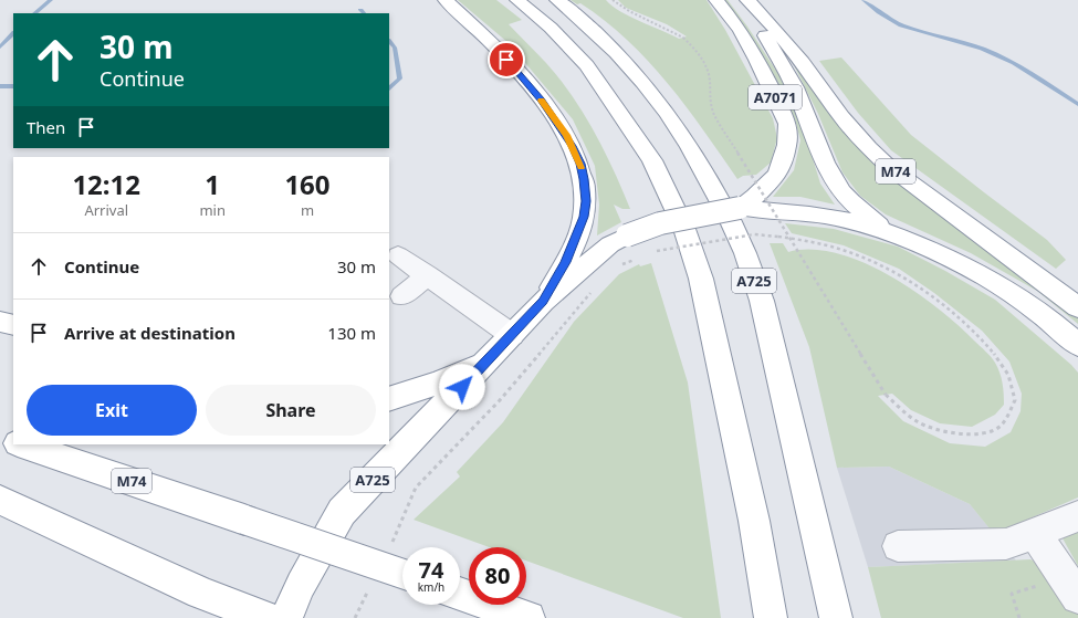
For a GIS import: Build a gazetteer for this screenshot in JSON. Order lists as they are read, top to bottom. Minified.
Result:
{"streets":{"highway":["A7071","M74","A725"]},"crossings":[["A7071","A725"]],"page":{"turn":["30 m","Continue"],"then":"Then","eta":["12:12","Arrival","1","min","160","m"],"list":[{"name":"Continue","value":"30 m"},{"name":"Arrive at destination","value":"130 m"}],"buttons":["Exit","Share"],"speed":"74 km/h","limit":"80"}}
